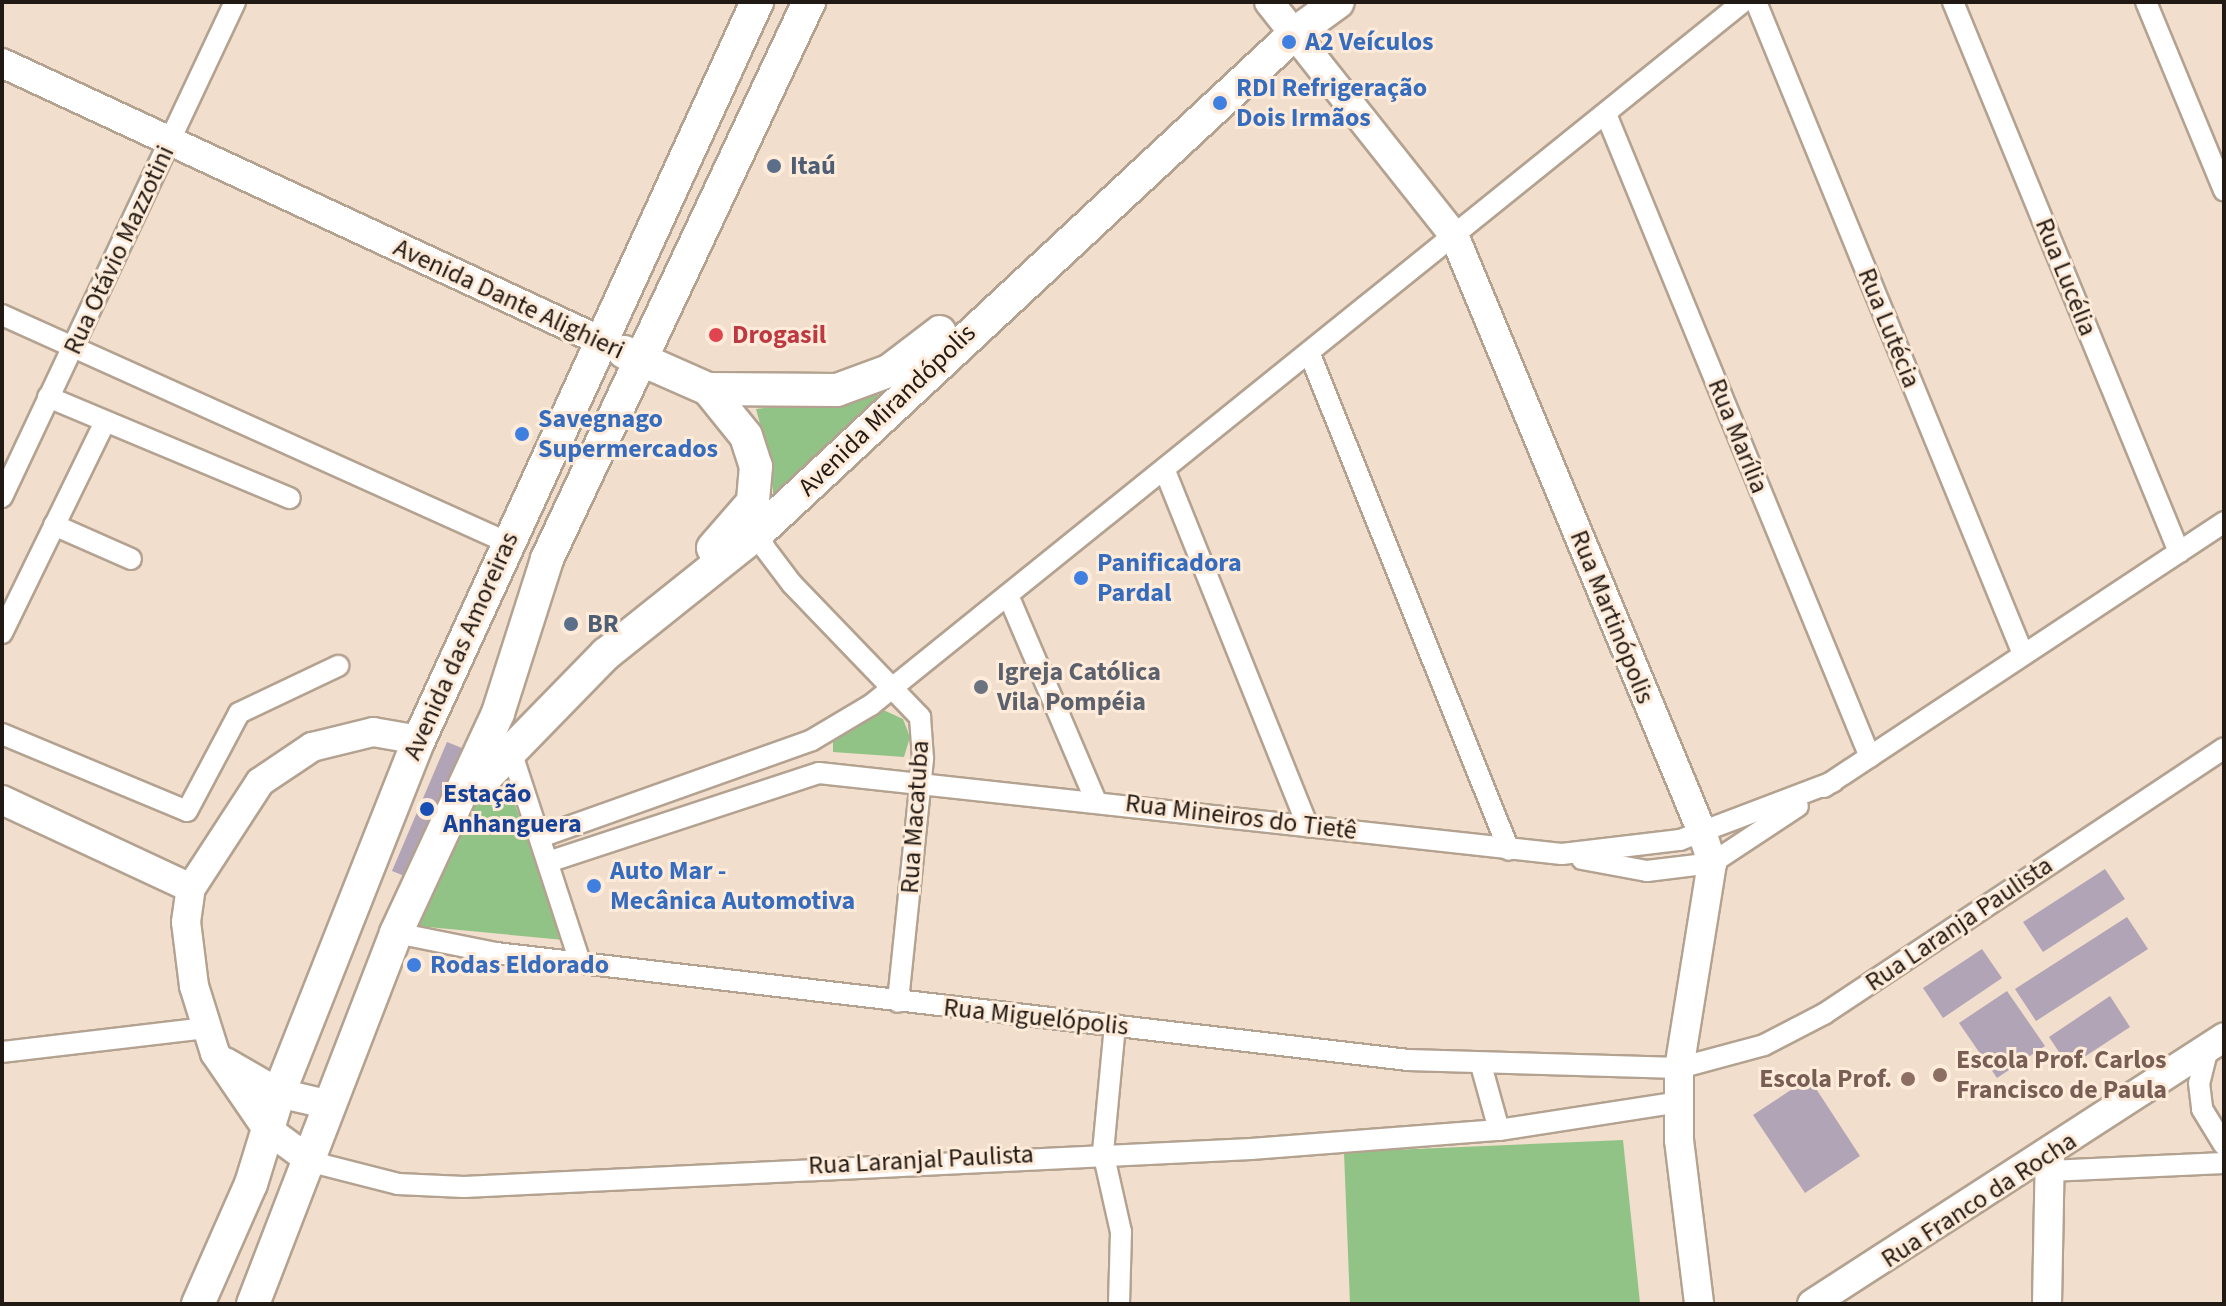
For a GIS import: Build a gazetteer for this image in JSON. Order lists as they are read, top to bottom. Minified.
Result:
{"streets":{"main road":["Avenida Dante Alighieri","Avenida Mirandópolis","Avenida das Amoreiras"],"street":["Rua Otávio Mazzotini","Rua Lucélia","Rua Lutécia","Rua Marília","Rua Martinópolis","Rua Macatuba","Rua Mineiros do Tietê","Rua Laranja Paulista","Rua Miguelópolis","Rua Laranjal Paulista","Rua Franco da Rocha"]},"crossings":[["Rua Otávio Mazzotini","Avenida Dante Alighieri"],["Rua Lucélia","Rua Mineiros do Tietê"],["Avenida Dante Alighieri","Avenida Mirandópolis"],["Avenida Dante Alighieri","Avenida das Amoreiras"],["Avenida Dante Alighieri","Rua Macatuba"],["Rua Lutécia","Rua Mineiros do Tietê"],["Avenida Mirandópolis","Rua Martinópolis"],["Avenida Mirandópolis","Avenida das Amoreiras"],["Avenida Mirandópolis","Rua Macatuba"],["Rua Marília","Rua Mineiros do Tietê"],["Rua Martinópolis","Rua Mineiros do Tietê"],["Rua Martinópolis","Rua Laranja Paulista"],["Rua Martinópolis","Rua Miguelópolis"],["Rua Martinópolis","Rua Laranjal Paulista"],["Avenida das Amoreiras","Rua Miguelópolis"],["Avenida das Amoreiras","Rua Laranjal Paulista"],["Rua Macatuba","Rua Mineiros do Tietê"],["Rua Macatuba","Rua Miguelópolis"],["Rua Laranja Paulista","Rua Miguelópolis"]],"places":["A2 Veículos","RDI Refrigeração Dois Irmãos","Itaú","Drogasil","Savegnago Supermercados","Panificadora Pardal","BR","Igreja Católica Vila Pompéia","Estação Anhanguera","Auto Mar - Mecânica Automotiva","Rodas Eldorado","Escola Prof. Carlos Francisco de Paula","Escola Prof."]}
